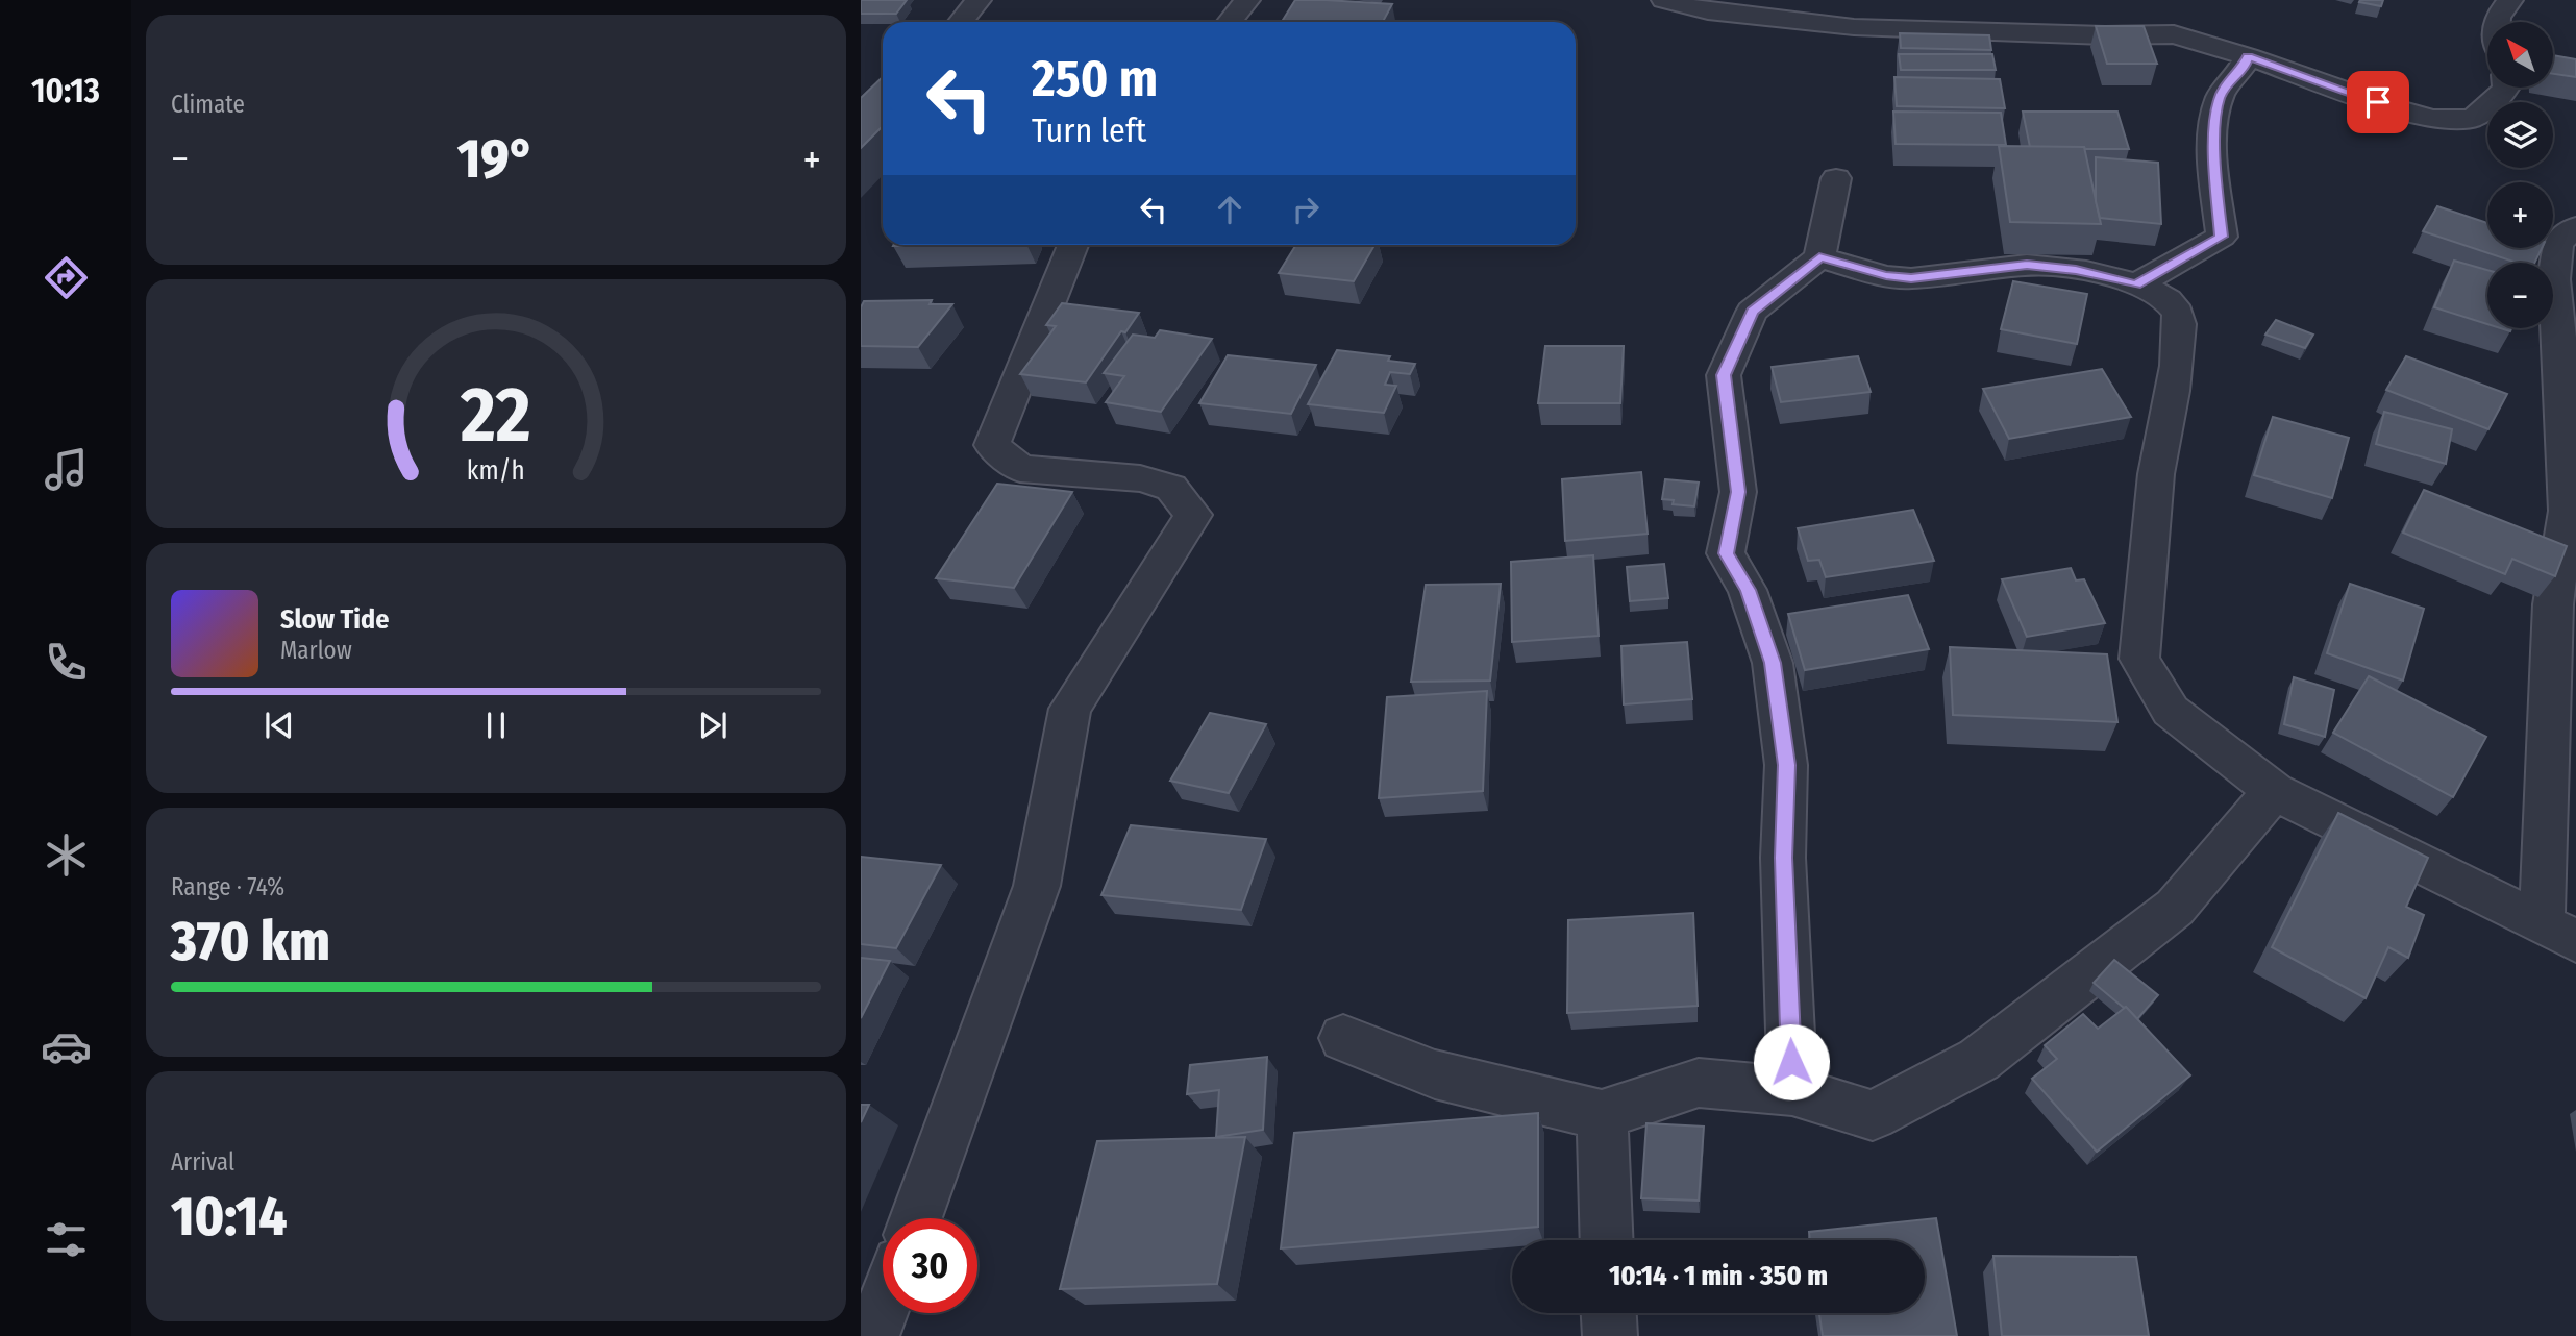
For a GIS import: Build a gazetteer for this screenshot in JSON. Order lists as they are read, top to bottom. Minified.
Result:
{"north":"top left","page":{"tabs":"10:13","tile":["Climate",["Range · 74%","370 km"],["Arrival","10:14"]],"map_buttons":["+","−"],"turn":["250 m","Turn left"],"heat":["−","19°","+"],"song":["Slow Tide","Marlow"],"limit":"30","trip":"10:14 · 1 min · 350 m","gauge":["22","km/h"]}}
